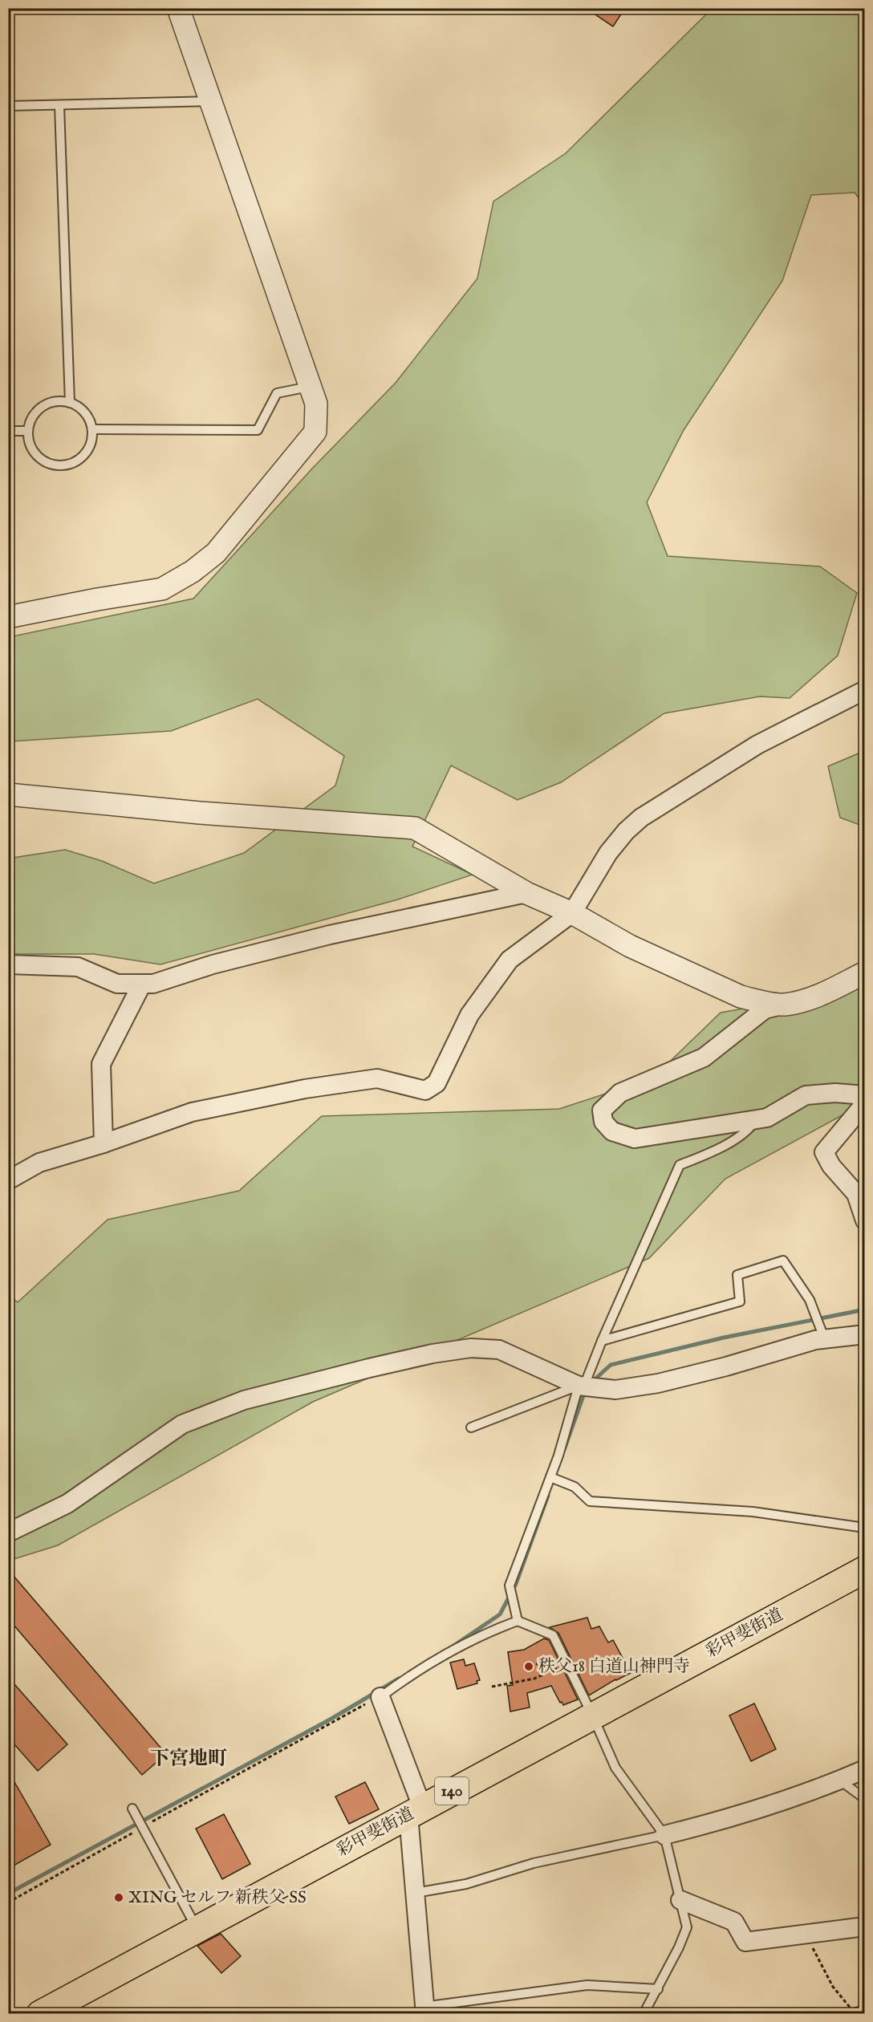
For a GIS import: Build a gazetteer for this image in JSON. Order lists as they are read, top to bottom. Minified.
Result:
{"streets":{"highway":["彩甲斐街道","140"]},"districts":["下宮地町"],"places":["秩父18 白道山神門寺","XING セルフ 新秩父 SS"]}
